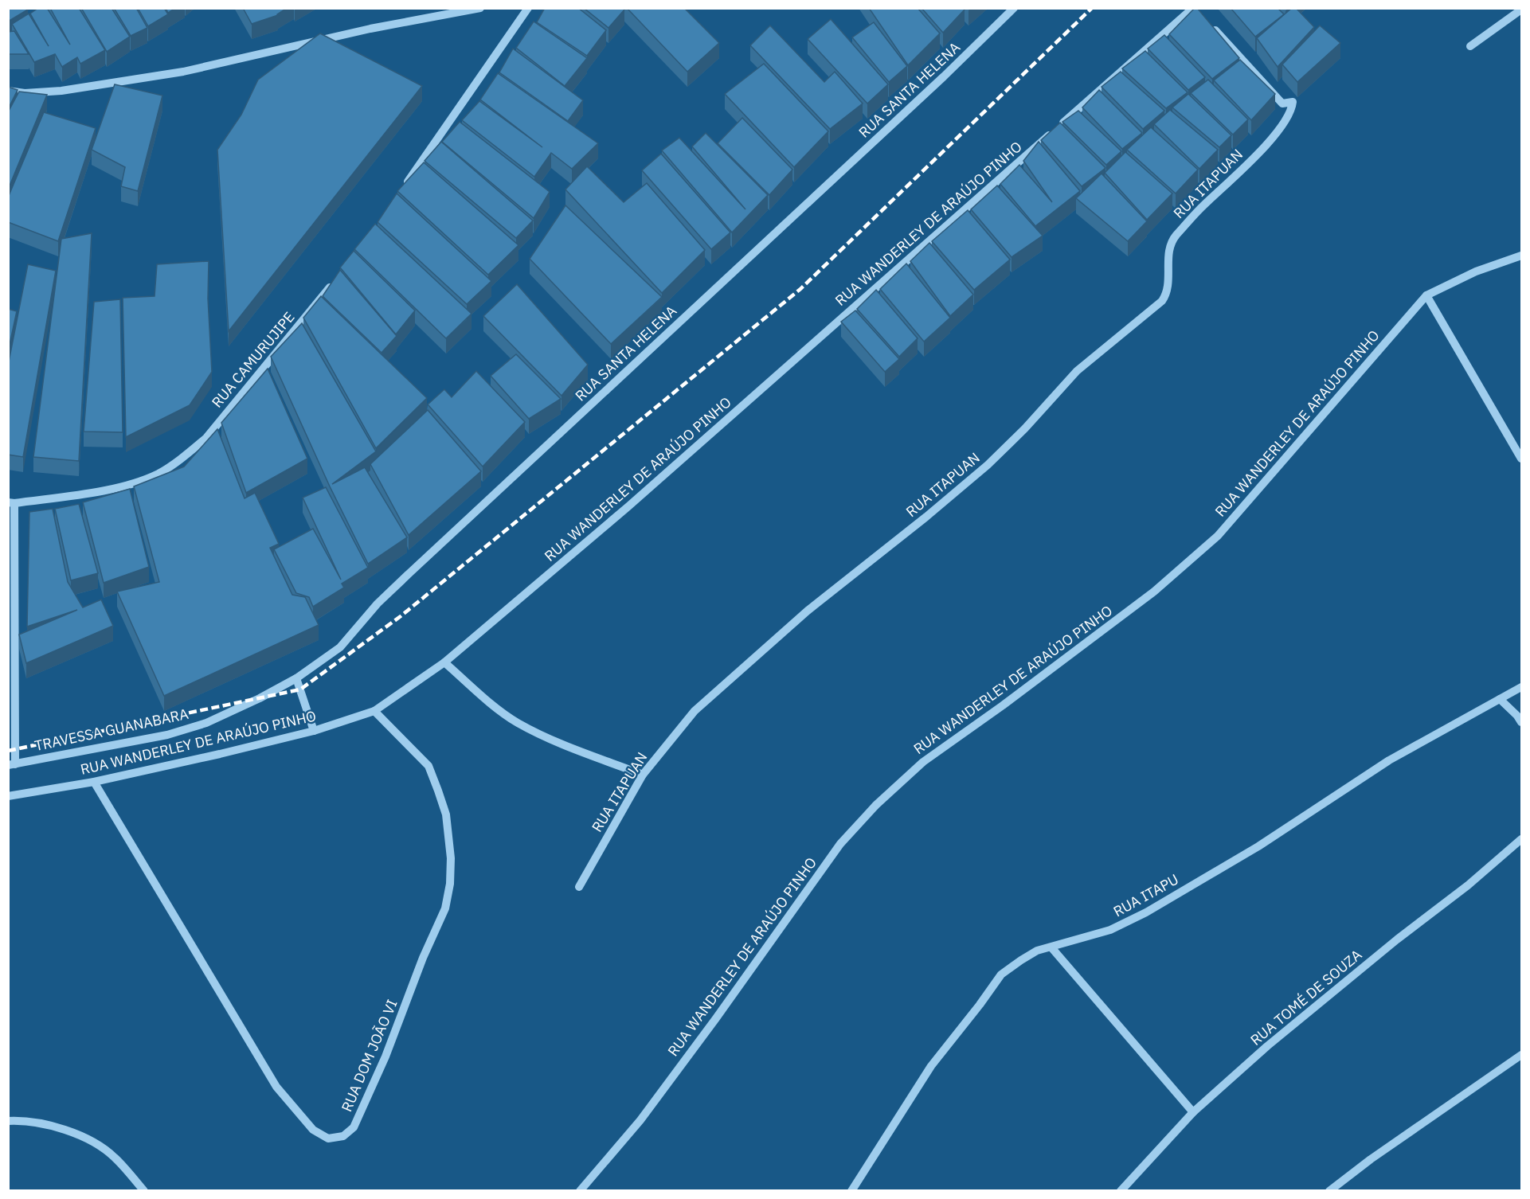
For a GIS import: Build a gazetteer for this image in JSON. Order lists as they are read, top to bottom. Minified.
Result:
{"streets":{"street":["RUA SANTA HELENA","RUA ITAPUAN","RUA WANDERLEY DE ARAÚJO PINHO","RUA CAMURUJIPE","TRAVESSA GUANABARA","RUA ITAPU","RUA TOMÉ DE SOUZA","RUA DOM JOÃO VI"]},"crossings":[["RUA SANTA HELENA","TRAVESSA GUANABARA"],["RUA ITAPUAN","RUA WANDERLEY DE ARAÚJO PINHO"],["RUA WANDERLEY DE ARAÚJO PINHO","RUA DOM JOÃO VI"]]}
